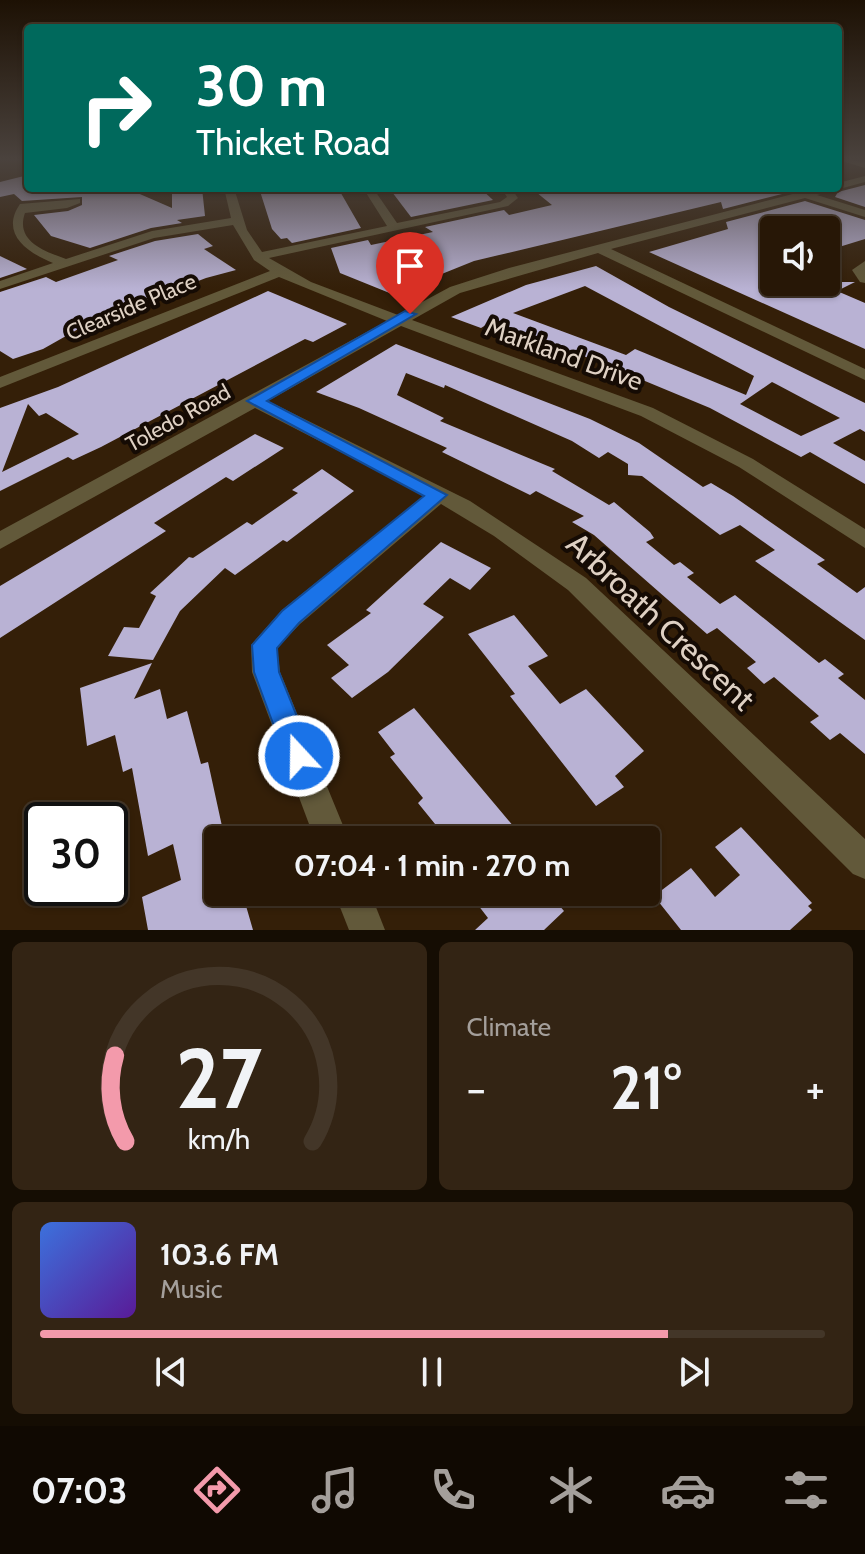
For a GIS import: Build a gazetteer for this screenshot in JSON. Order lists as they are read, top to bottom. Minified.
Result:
{"streets":{"street":["Clearside Place","Markland Drive","Toledo Road","Arbroath Crescent"]},"crossings":[["Clearside Place","Markland Drive"],["Markland Drive","Toledo Road"],["Toledo Road","Arbroath Crescent"]],"page":{"turn":["30 m","Thicket Road"],"limit":"30","trip":"07:04 · 1 min · 270 m","tile":"Climate","heat":["−","21°","+"],"song":["103.6 FM","Music"],"tabs":"07:03","gauge":["27","km/h"]}}
